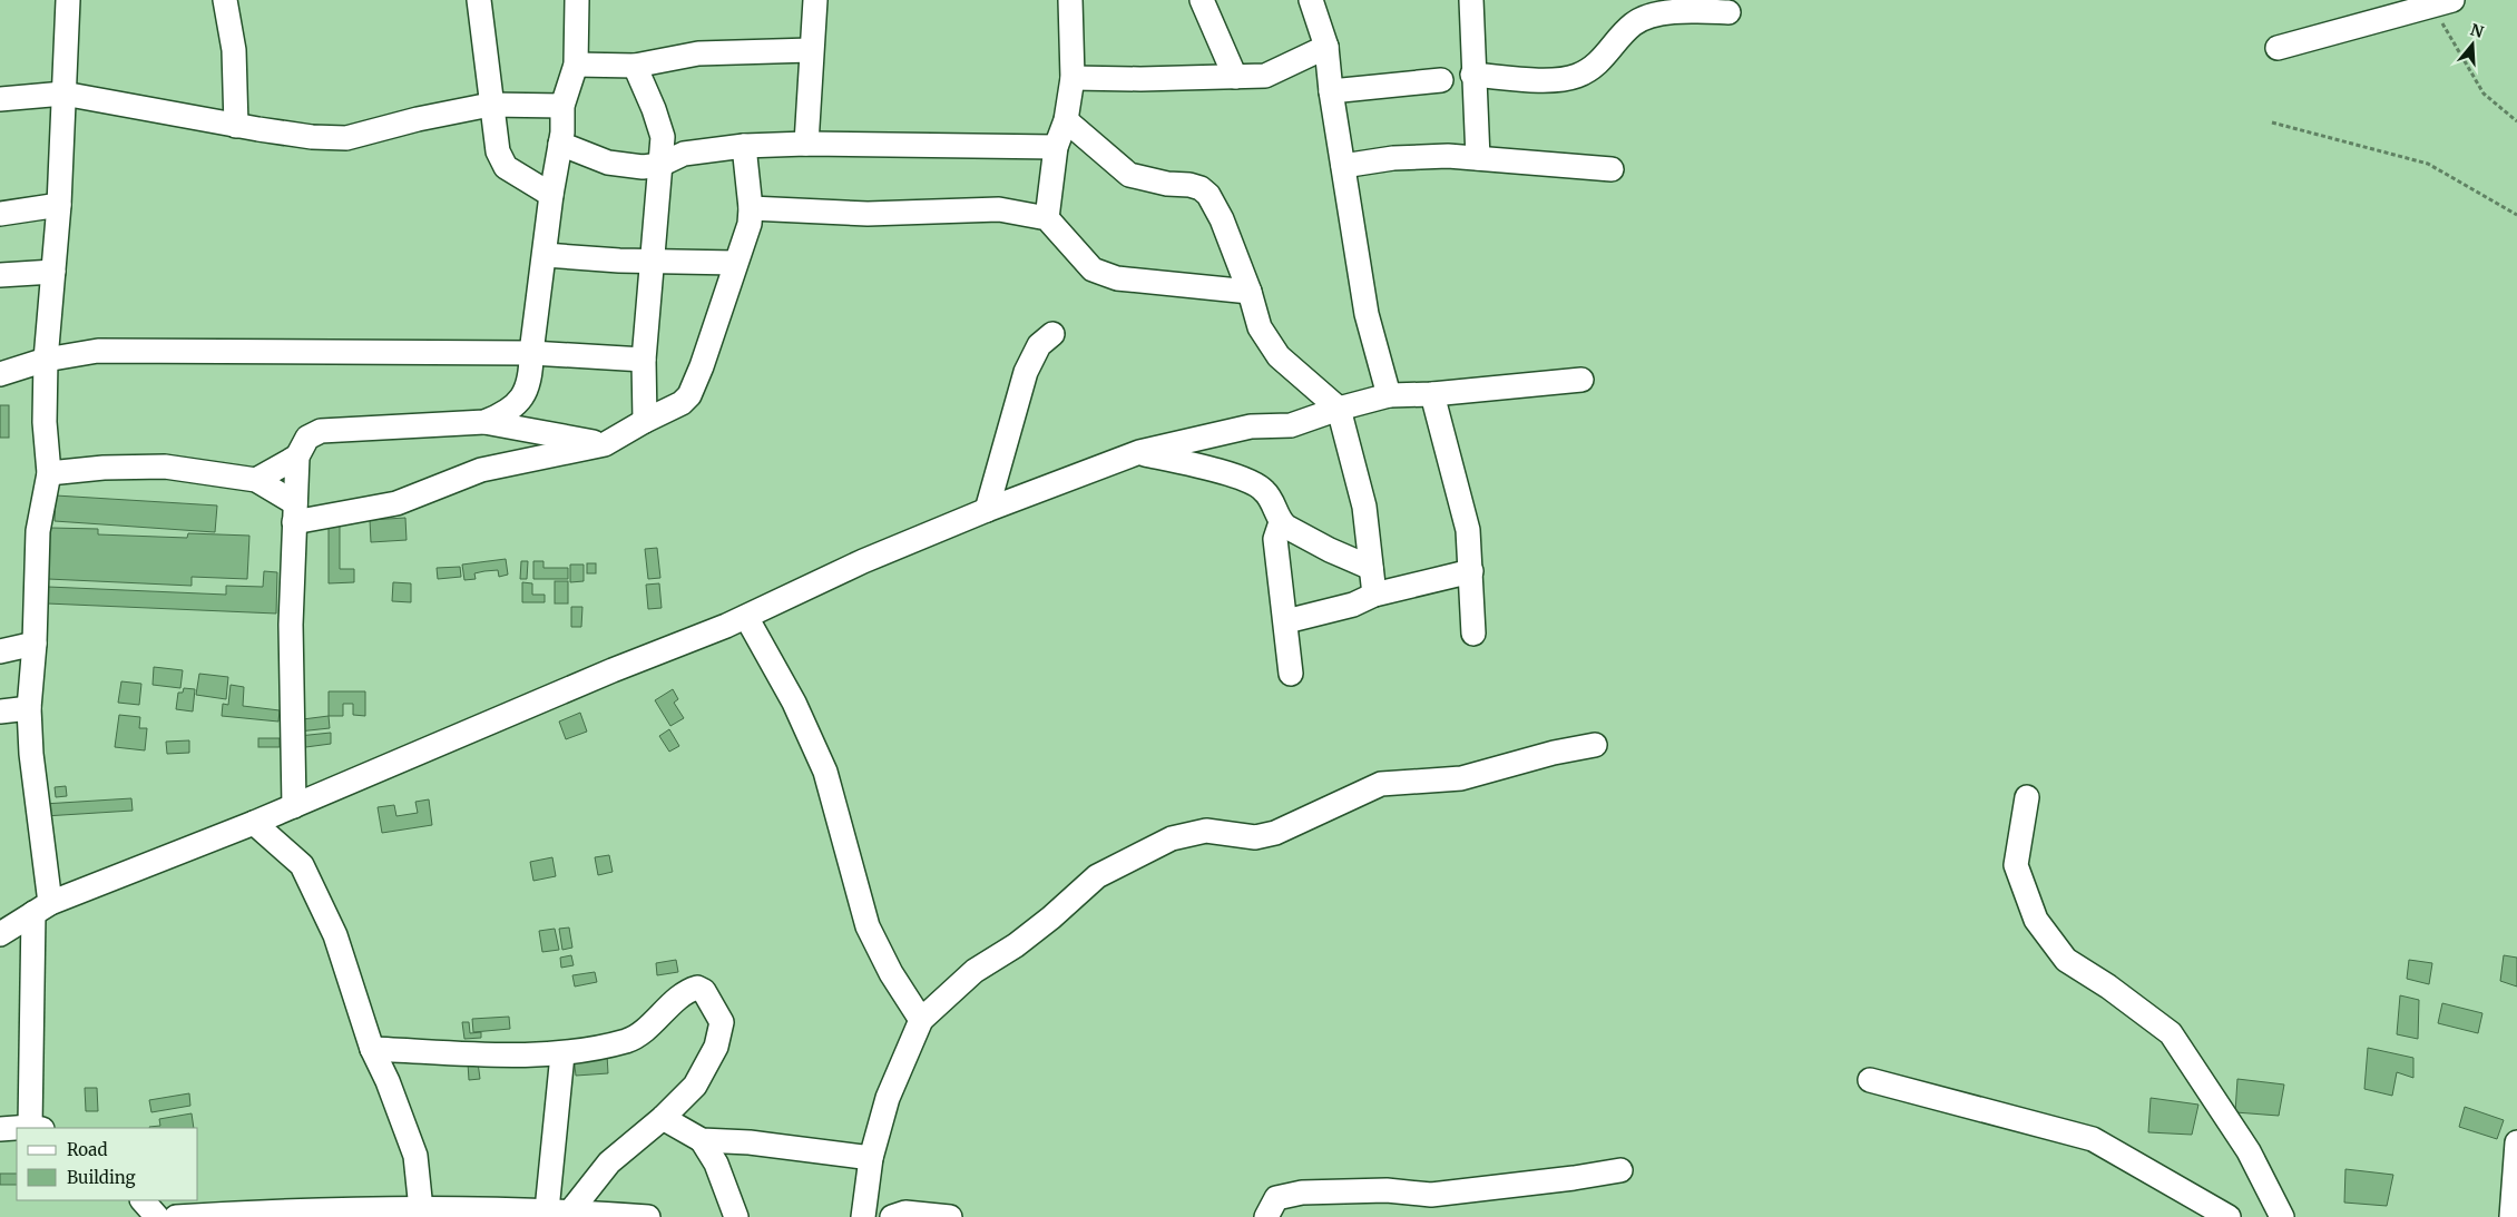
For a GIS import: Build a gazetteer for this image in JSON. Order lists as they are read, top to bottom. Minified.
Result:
{"legend":["Road","Building"],"north":"top"}
